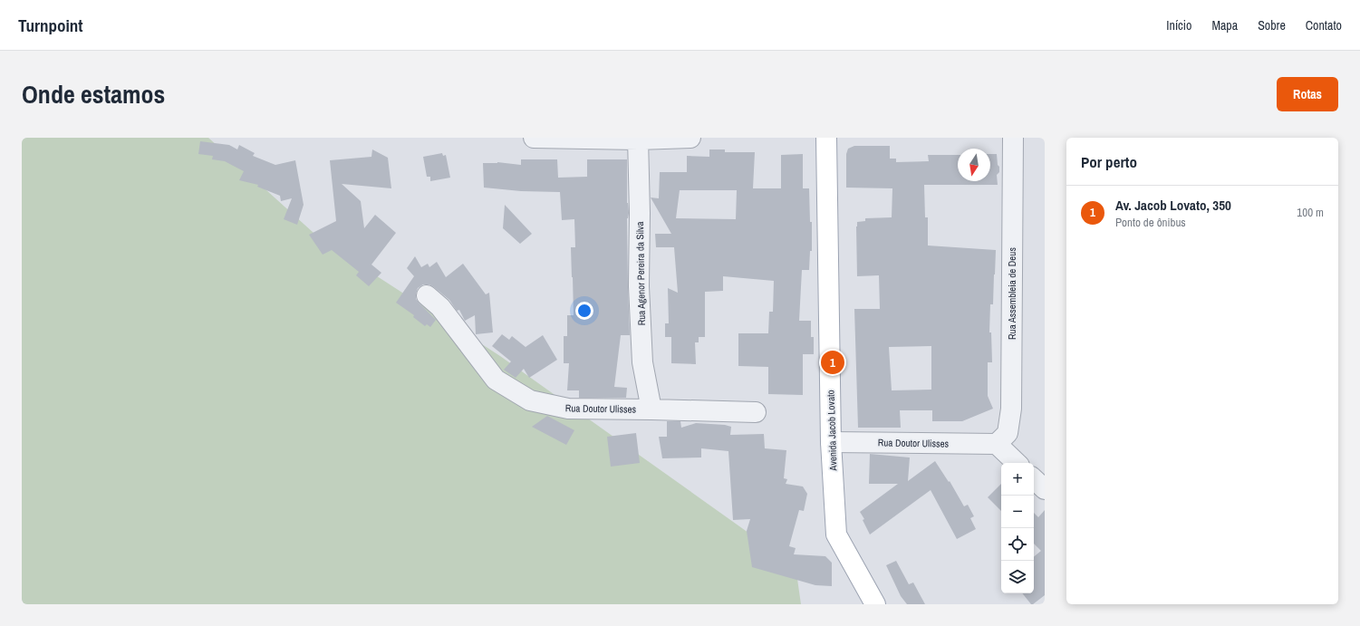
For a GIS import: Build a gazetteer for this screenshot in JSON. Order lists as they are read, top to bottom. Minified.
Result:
{"streets":{"main road":["Avenida Jacob Lovato"],"street":["Rua Agenor Pereira da Silva","Rua Assembleia de Deus","Rua Doutor Ulisses"]},"crossings":[["Rua Agenor Pereira da Silva","Rua Doutor Ulisses"],["Rua Assembleia de Deus","Rua Doutor Ulisses"],["Rua Doutor Ulisses","Avenida Jacob Lovato"]],"north":"bottom","page":{"header":"Turnpoint","nav":["Início","Mapa","Sobre","Contato"],"title":"Onde estamos","buttons":"Rotas","heading":"Por perto","list":[{"mark":"1","name":"Av. Jacob Lovato, 350","note":"Ponto de ônibus","value":"100 m"}],"pins":"1","map_buttons":["+","−"]}}
